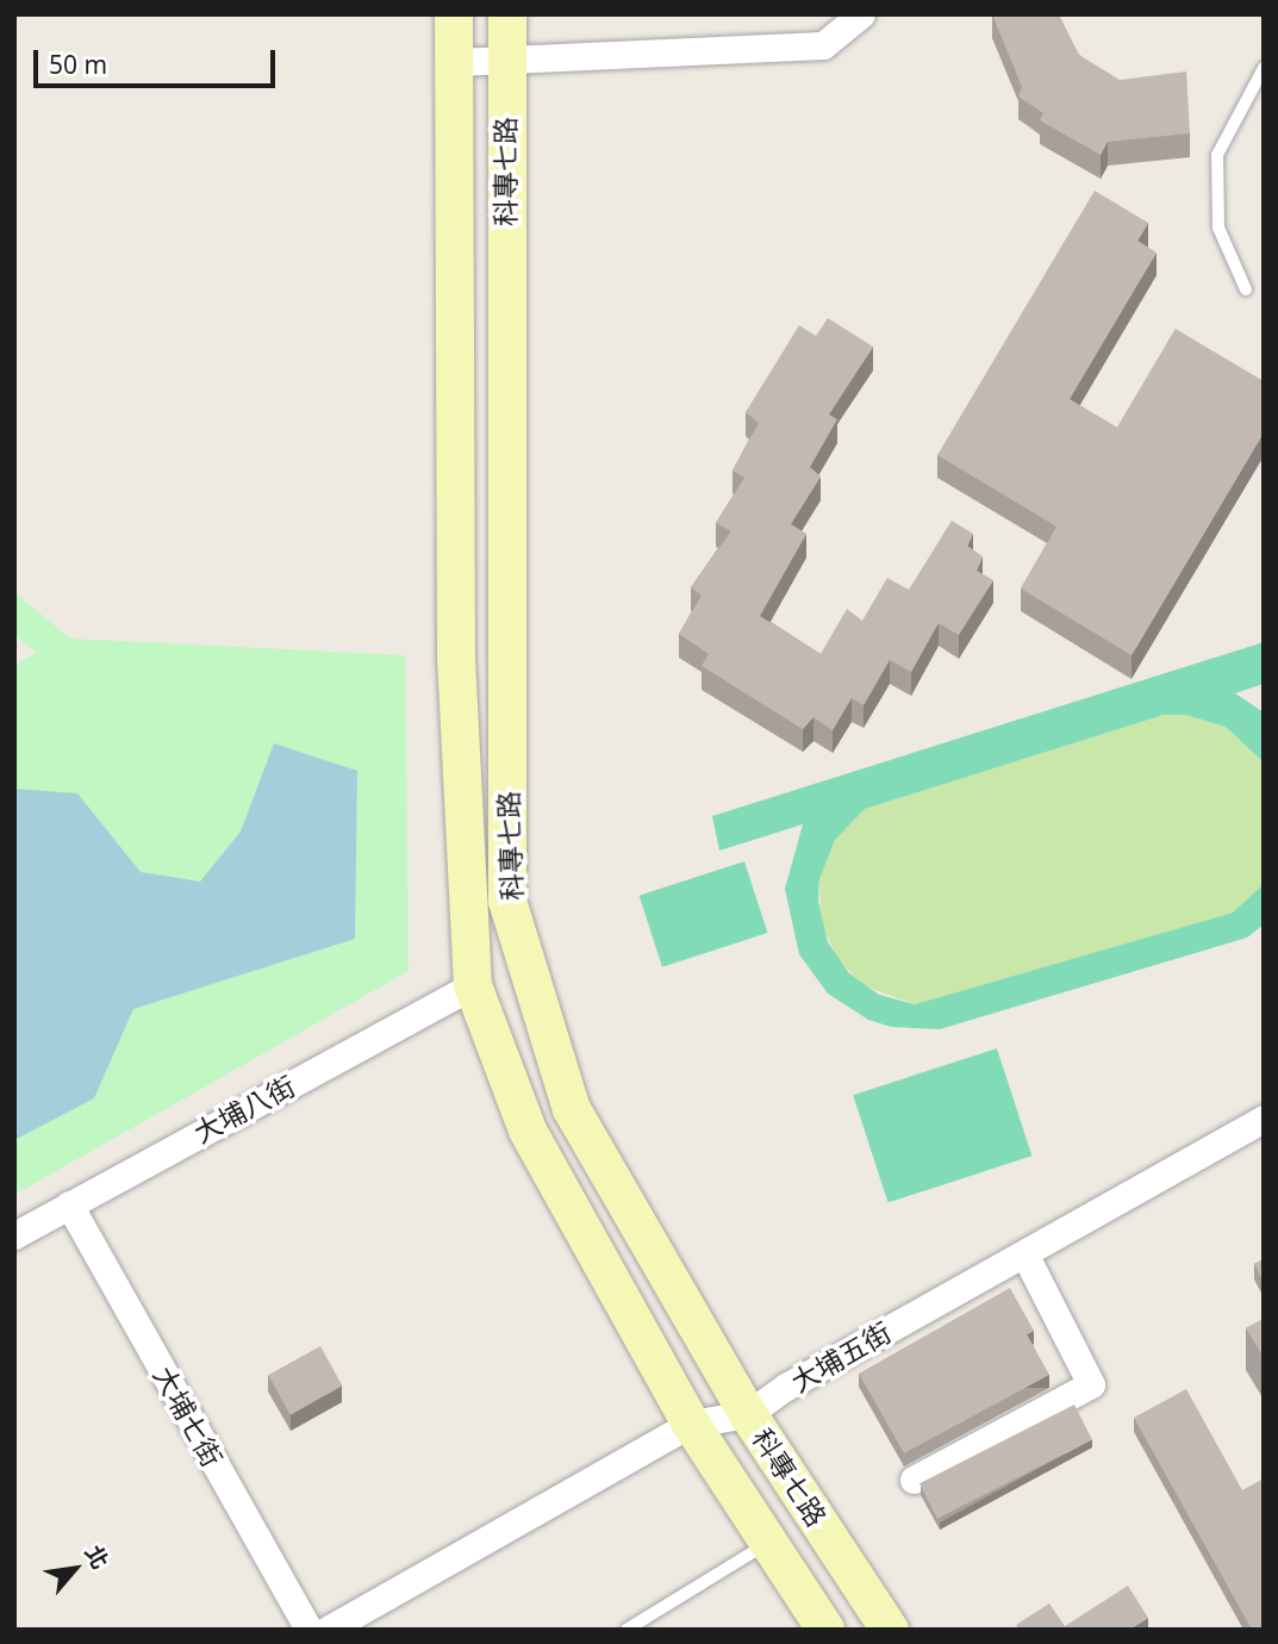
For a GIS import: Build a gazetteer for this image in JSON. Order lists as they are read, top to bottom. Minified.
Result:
{"streets":{"street":["科專七路","大埔八街","大埔五街","大埔七街"]},"crossings":[["科專七路","大埔八街"],["科專七路","大埔五街"],["大埔八街","大埔七街"]],"scale_bar":"50 m","north":"top right"}
